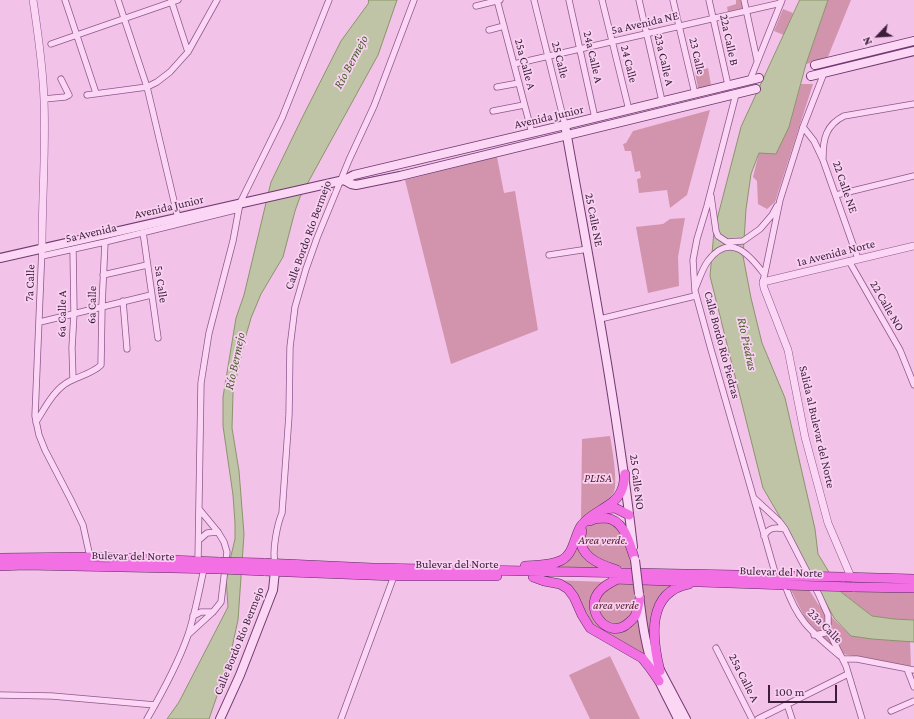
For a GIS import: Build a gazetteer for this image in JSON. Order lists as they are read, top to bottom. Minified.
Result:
{"streets":{"highway":["Bulevar del Norte"],"main road":["Avenida Junior","25 Calle NE","Calle Bordo Río Bermejo","25 Calle NO"],"street":["5a Avenida NE","22a Calle B","23 Calle","24a Calle A","25 Calle","23a Calle A","25a Calle A","24 Calle","22 Calle NE","5a Avenida","1a Avenida Norte","7a Calle","5a Calle","6a Calle","22 Calle NO","6a Calle A","Calle Bordo Río Piedras","Salida al Bulevar del Norte","23a Calle"]},"crossings":[["5a Avenida NE","22a Calle B"],["5a Avenida NE","23 Calle"],["5a Avenida NE","24a Calle A"],["5a Avenida NE","25 Calle"],["5a Avenida NE","23a Calle A"],["5a Avenida NE","25a Calle A"],["5a Avenida NE","24 Calle"],["22a Calle B","Avenida Junior"],["23 Calle","Avenida Junior"],["24a Calle A","Avenida Junior"],["25 Calle","Avenida Junior"],["25 Calle","25 Calle NE"],["23a Calle A","Avenida Junior"],["25a Calle A","Avenida Junior"],["24 Calle","Avenida Junior"],["Avenida Junior","25 Calle NE"],["Avenida Junior","5a Avenida"],["Avenida Junior","Calle Bordo Río Bermejo"],["Avenida Junior","7a Calle"],["Avenida Junior","Calle Bordo Río Piedras"],["22 Calle NE","1a Avenida Norte"],["25 Calle NE","25 Calle NO"],["5a Avenida","7a Calle"],["5a Avenida","5a Calle"],["5a Avenida","6a Calle"],["5a Avenida","6a Calle A"],["Calle Bordo Río Bermejo","Bulevar del Norte"],["1a Avenida Norte","22 Calle NO"],["1a Avenida Norte","Salida al Bulevar del Norte"],["7a Calle","Bulevar del Norte"],["6a Calle","6a Calle A"],["Calle Bordo Río Piedras","Bulevar del Norte"],["Calle Bordo Río Piedras","23a Calle"],["Salida al Bulevar del Norte","Bulevar del Norte"],["Bulevar del Norte","23a Calle"]],"water":["Río Bermejo","Río Piedras"],"parks":["PLISA","Area verde.","area verde"],"scale_bar":"100 m","north":"bottom left"}
